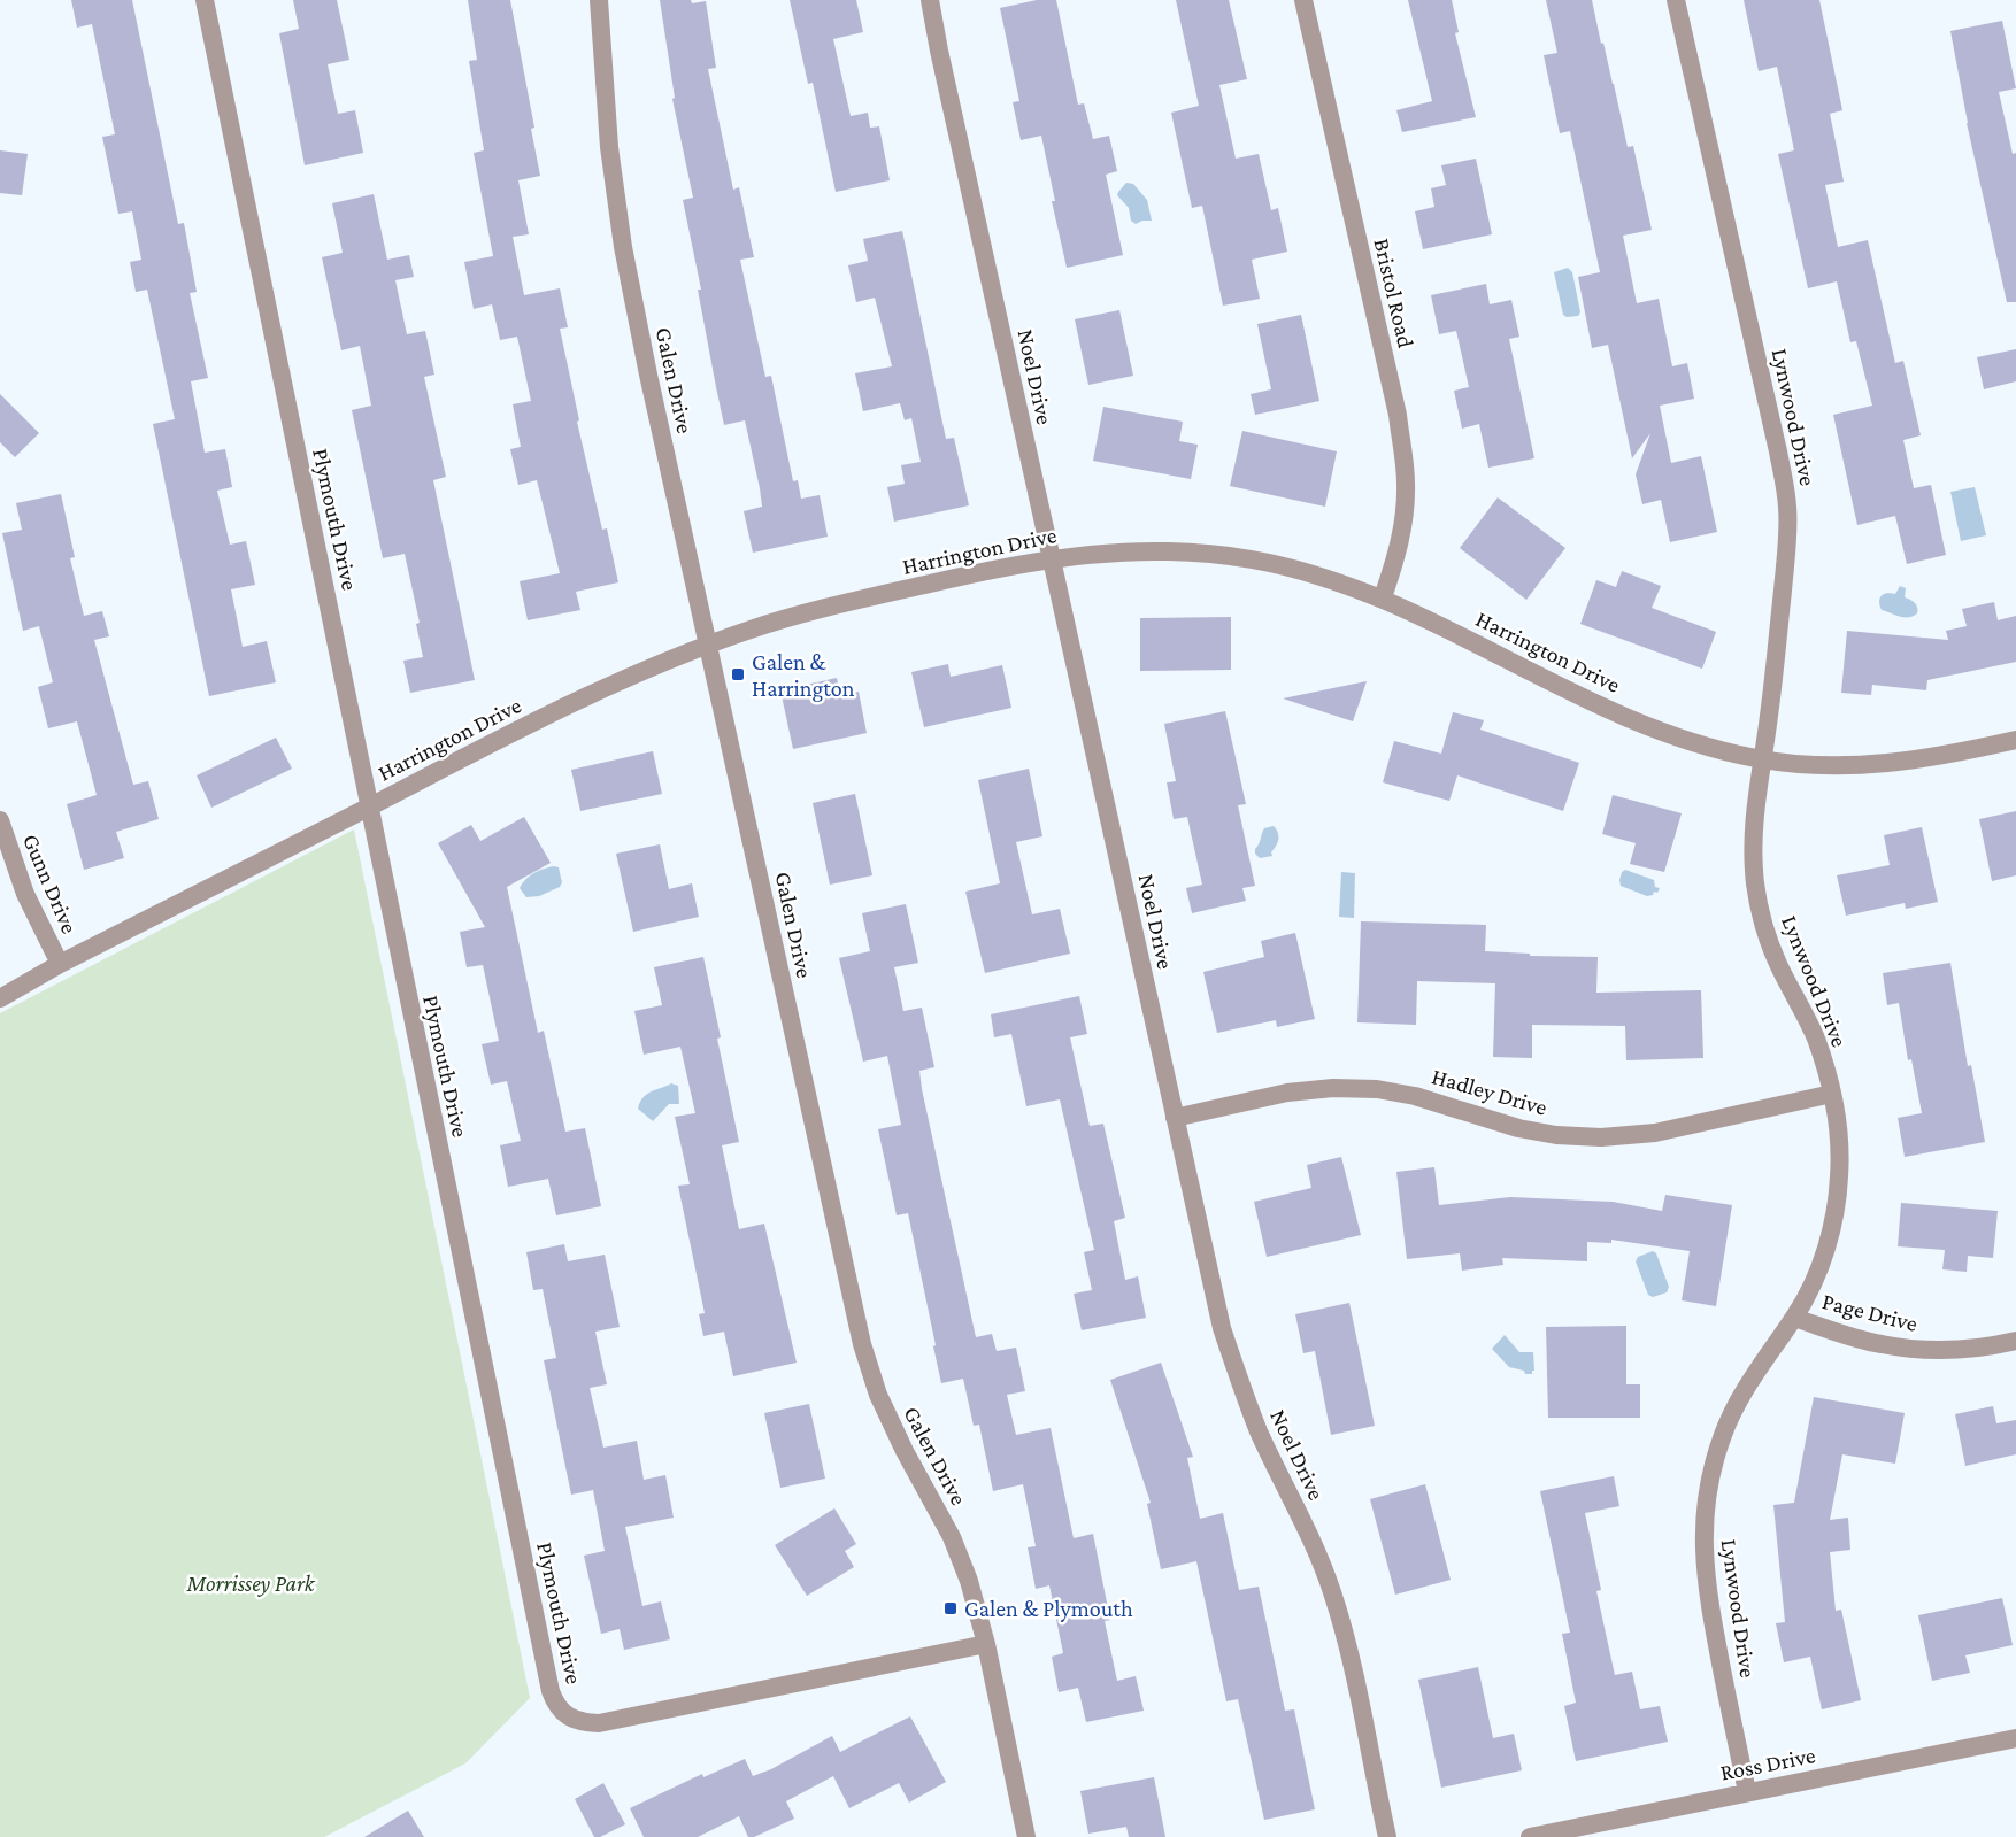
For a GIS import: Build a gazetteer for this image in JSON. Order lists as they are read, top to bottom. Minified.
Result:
{"streets":{"street":["Bristol Road","Noel Drive","Galen Drive","Lynwood Drive","Plymouth Drive","Harrington Drive","Gunn Drive","Hadley Drive","Page Drive","Ross Drive"]},"crossings":[["Bristol Road","Harrington Drive"],["Noel Drive","Harrington Drive"],["Noel Drive","Hadley Drive"],["Galen Drive","Plymouth Drive"],["Galen Drive","Harrington Drive"],["Lynwood Drive","Harrington Drive"],["Lynwood Drive","Hadley Drive"],["Lynwood Drive","Page Drive"],["Lynwood Drive","Ross Drive"],["Plymouth Drive","Harrington Drive"],["Harrington Drive","Gunn Drive"]],"parks":["Morrissey Park"],"places":{"transit":["Galen & Harrington","Galen & Plymouth"]}}
